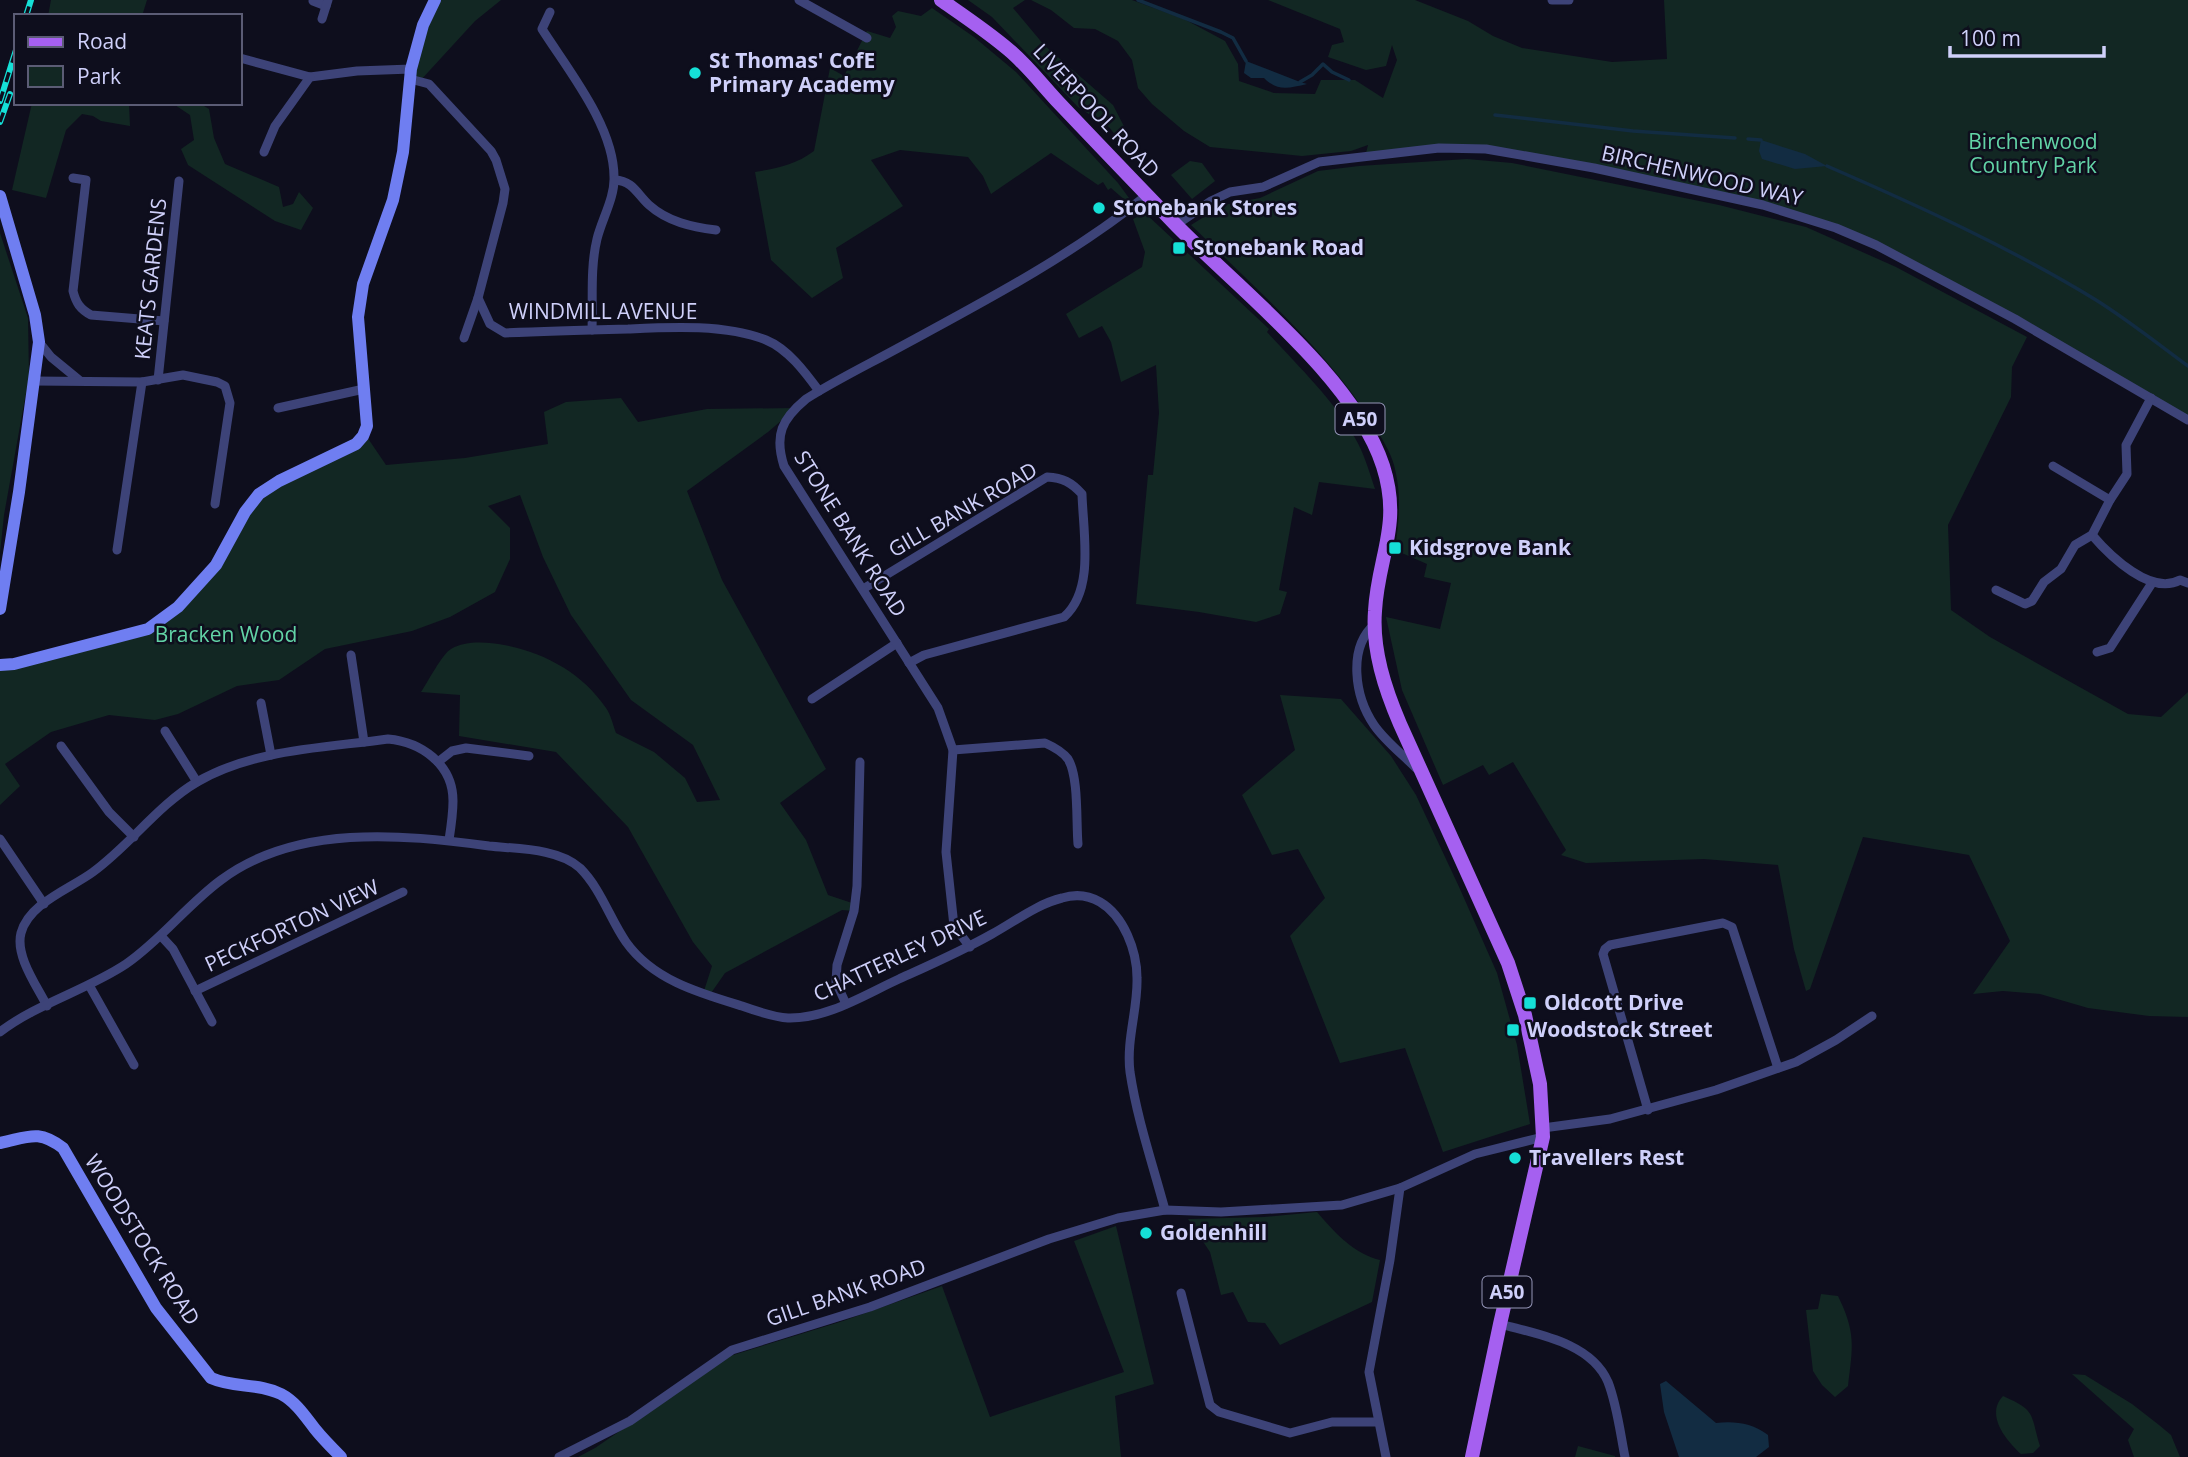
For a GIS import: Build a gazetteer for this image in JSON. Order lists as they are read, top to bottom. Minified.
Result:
{"streets":{"main road":["LIVERPOOL ROAD","A50"],"street":["BIRCHENWOOD WAY","KEATS GARDENS","WINDMILL AVENUE","GILL BANK ROAD","STONE BANK ROAD","PECKFORTON VIEW","CHATTERLEY DRIVE","WOODSTOCK ROAD"]},"crossings":[["LIVERPOOL ROAD","BIRCHENWOOD WAY"],["LIVERPOOL ROAD","A50"],["LIVERPOOL ROAD","STONE BANK ROAD"],["WINDMILL AVENUE","STONE BANK ROAD"],["GILL BANK ROAD","STONE BANK ROAD"],["GILL BANK ROAD","CHATTERLEY DRIVE"],["STONE BANK ROAD","CHATTERLEY DRIVE"],["PECKFORTON VIEW","CHATTERLEY DRIVE"]],"parks":["Birchenwood Country Park","Bracken Wood"],"places":{"other":["St Thomas' CofE Primary Academy","Stonebank Stores","Travellers Rest","Goldenhill"],"transit":["Stonebank Road","Kidsgrove Bank","Oldcott Drive","Woodstock Street"]},"legend":["Road","Park"],"scale_bar":"100 m"}
